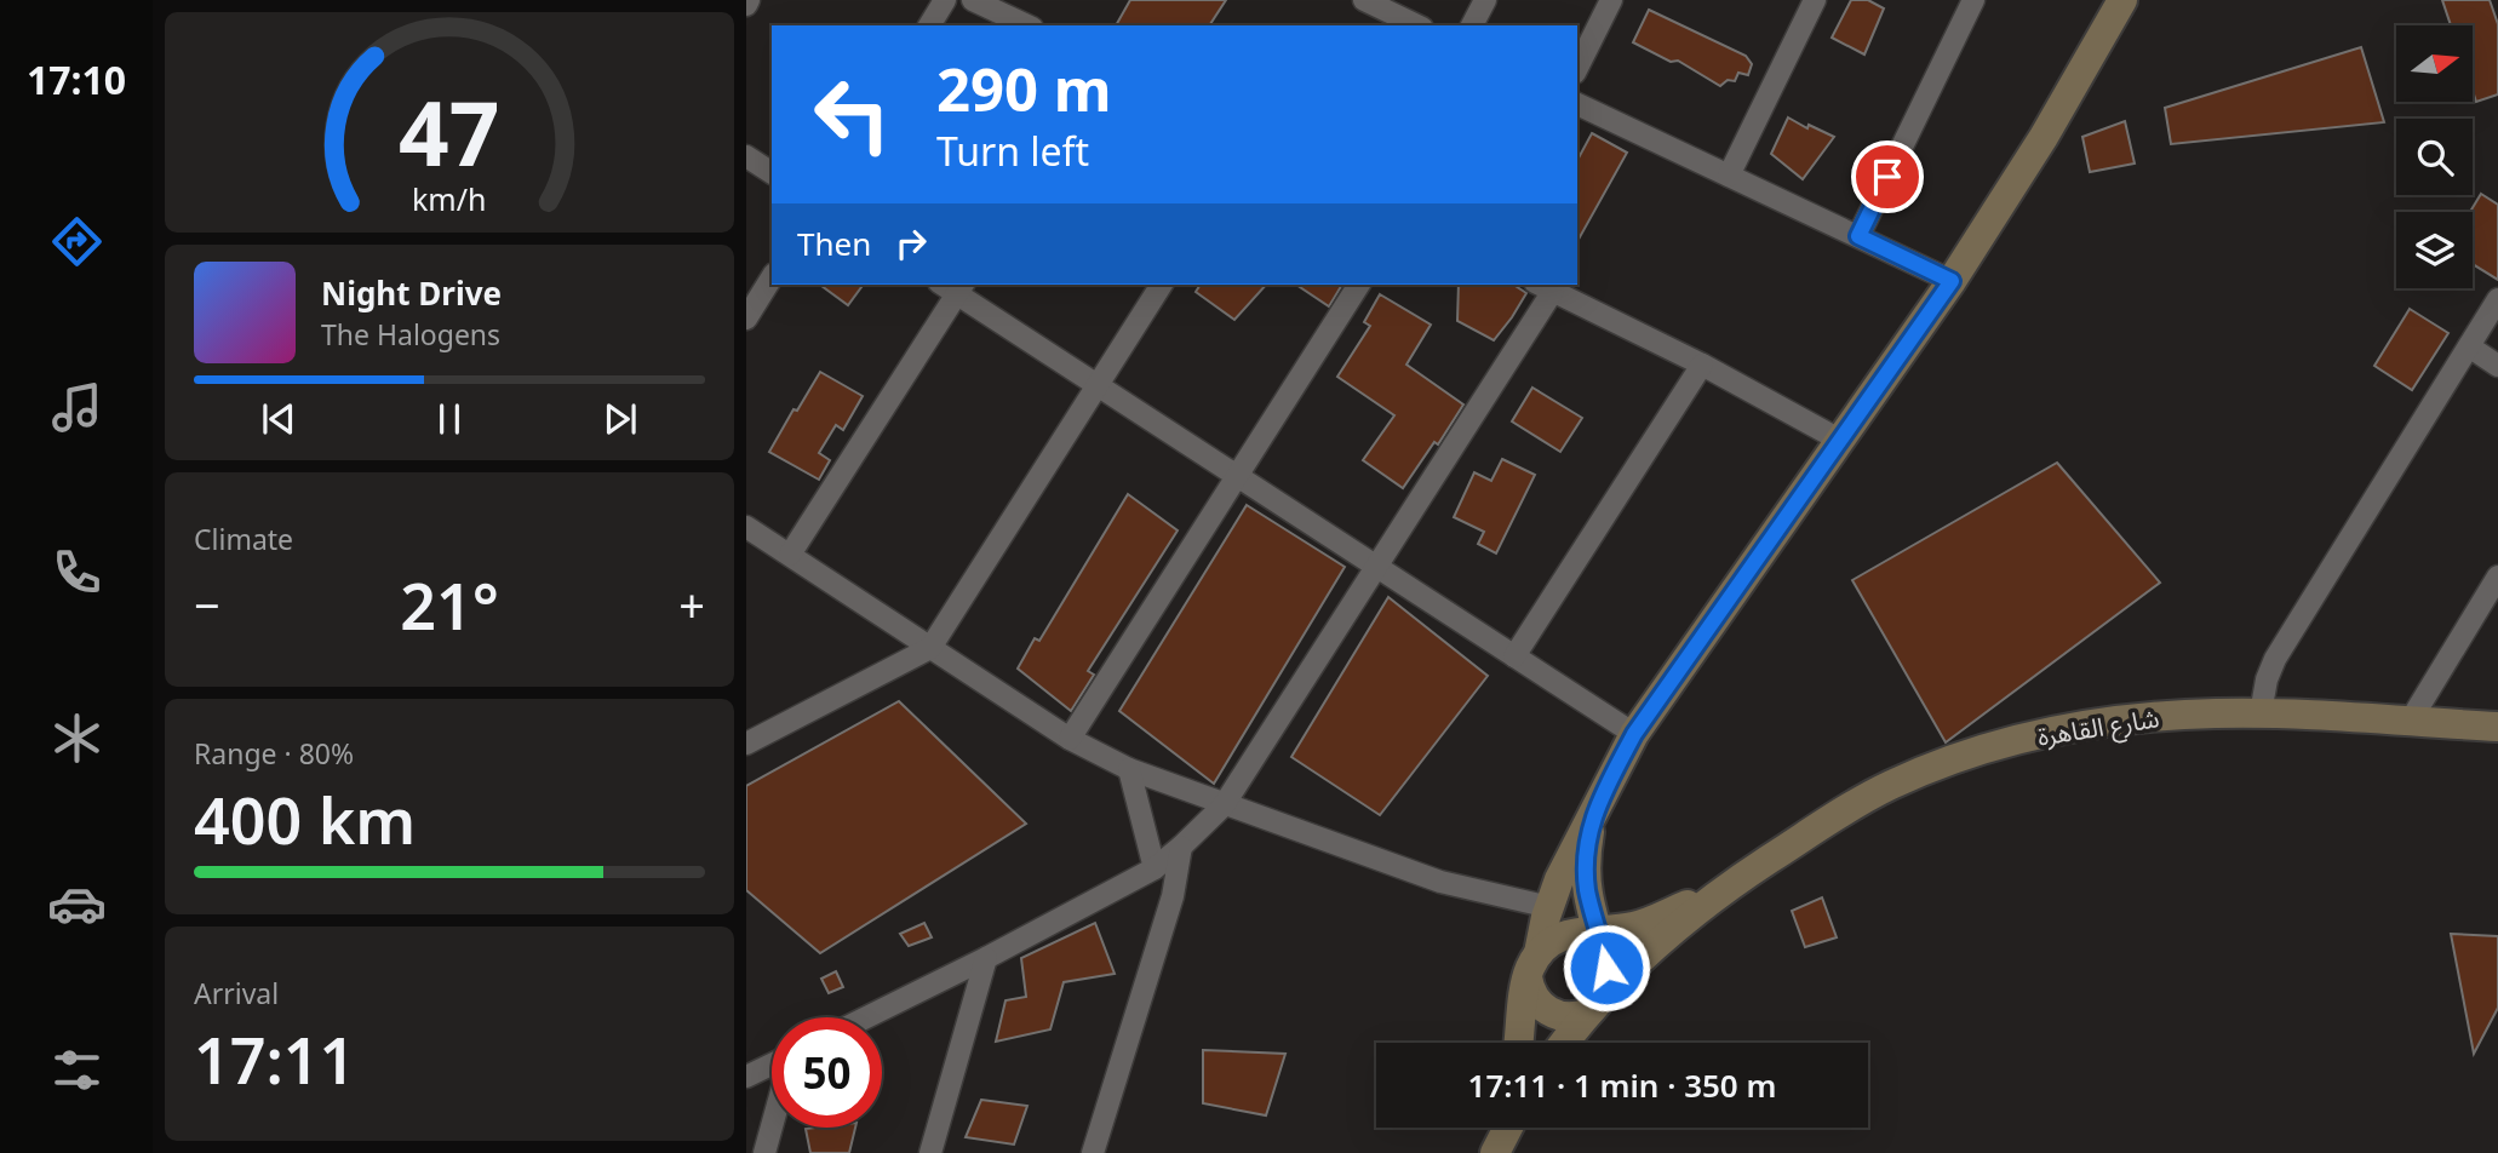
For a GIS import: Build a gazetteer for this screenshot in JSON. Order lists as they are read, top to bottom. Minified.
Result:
{"streets":{"main road":["شارع القاهرة"]},"north":"right","page":{"tabs":"17:10","turn":["290 m","Turn left"],"then":"Then","song":["Night Drive","The Halogens"],"tile":["Climate",["Range · 80%","400 km"],["Arrival","17:11"]],"heat":["−","21°","+"],"limit":"50","trip":"17:11 · 1 min · 350 m","gauge":["47","km/h"]}}
